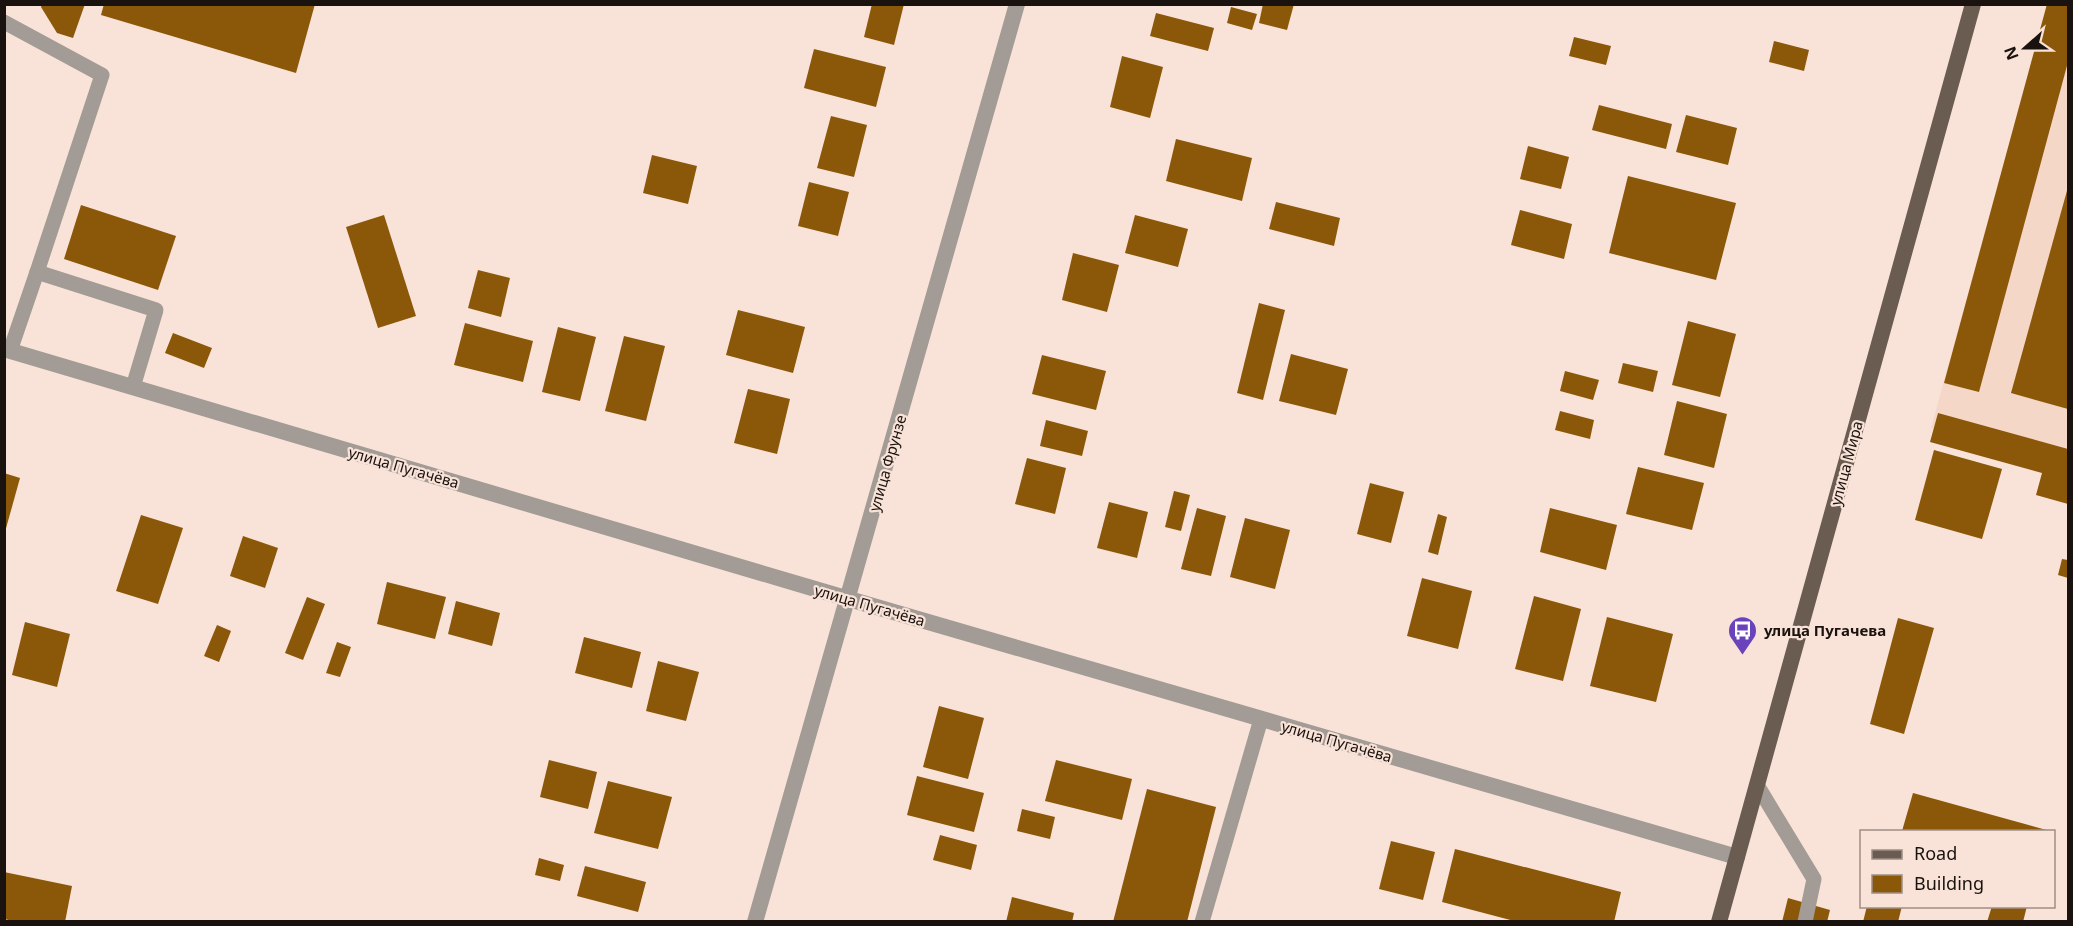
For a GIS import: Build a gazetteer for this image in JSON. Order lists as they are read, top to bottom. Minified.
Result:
{"streets":{"main road":["улица Мира"],"street":["улица Фрунзе","улица Пугачёва"]},"crossings":[["улица Фрунзе","улица Пугачёва"],["улица Мира","улица Пугачёва"]],"places":{"bus stop":["улица Пугачева"]},"legend":["Road","Building"],"north":"left"}
